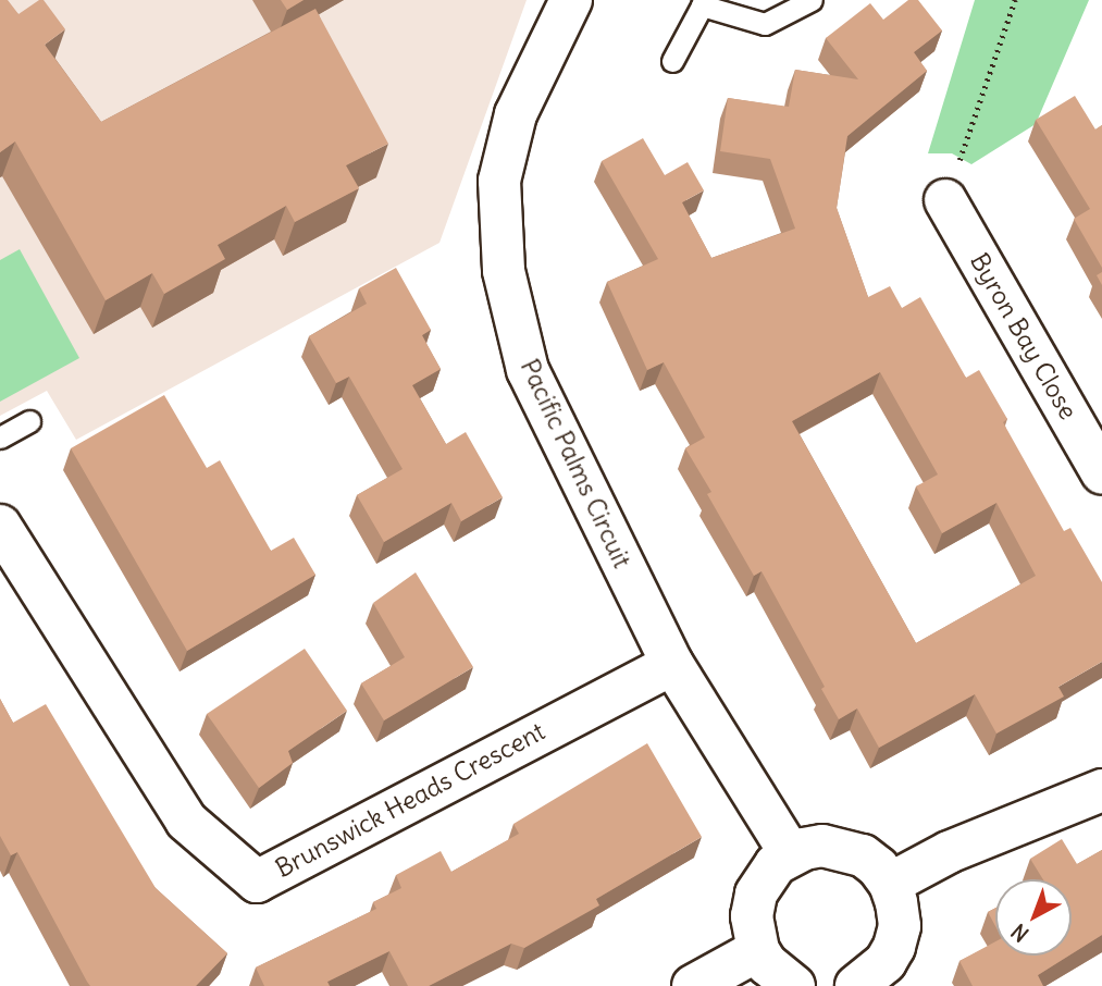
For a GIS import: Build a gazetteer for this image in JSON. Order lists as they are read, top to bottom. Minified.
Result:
{"streets":{"street":["Byron Bay Close","Pacific Palms Circuit","Brunswick Heads Crescent"]},"crossings":[["Pacific Palms Circuit","Brunswick Heads Crescent"]],"north":"bottom left"}
